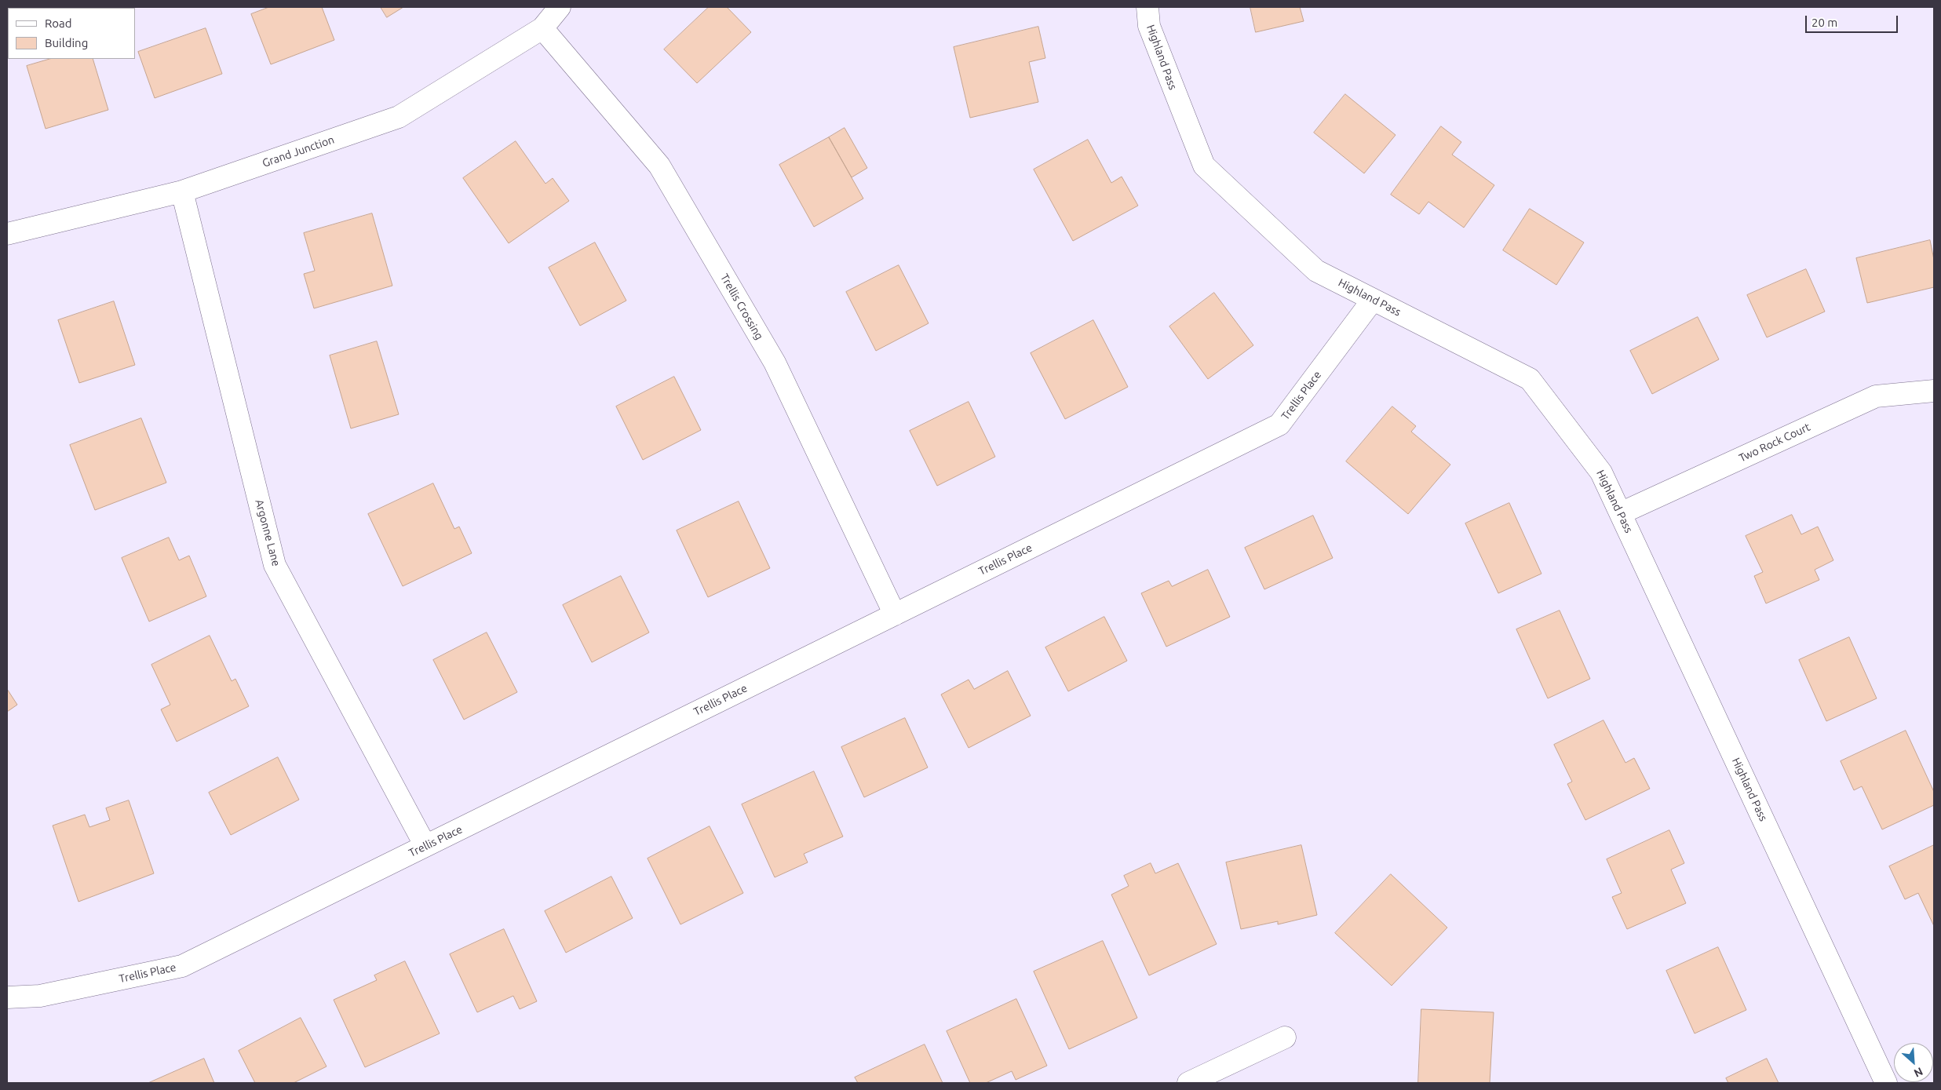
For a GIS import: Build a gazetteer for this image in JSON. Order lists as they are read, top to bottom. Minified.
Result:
{"streets":{"street":["Highland Pass","Grand Junction","Trellis Crossing","Trellis Place","Two Rock Court","Argonne Lane"]},"crossings":[["Highland Pass","Trellis Place"],["Highland Pass","Two Rock Court"],["Grand Junction","Trellis Crossing"],["Grand Junction","Argonne Lane"],["Trellis Crossing","Trellis Place"],["Trellis Place","Argonne Lane"]],"legend":["Road","Building"],"scale_bar":"20 m","north":"bottom right"}
